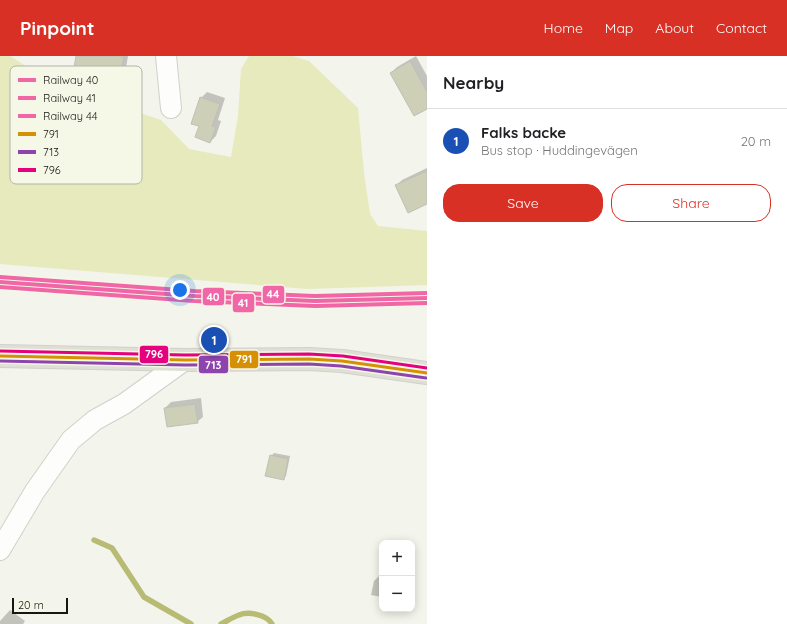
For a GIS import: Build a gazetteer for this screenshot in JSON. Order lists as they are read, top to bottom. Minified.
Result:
{"lines":["rail line 44","rail line 40","rail line 41","transit line 796","transit line 791","transit line 713"],"legend":["Railway 40","Railway 41","Railway 44","791","713","796"],"scale_bar":"20 m","page":{"header":"Pinpoint","nav":["Home","Map","About","Contact"],"heading":"Nearby","list":[{"mark":"1","name":"Falks backe","note":"Bus stop · Huddingevägen","value":"20 m"}],"buttons":["Save","Share"],"pins":"1","map_buttons":["+","−"],"scale":"20 m"}}
